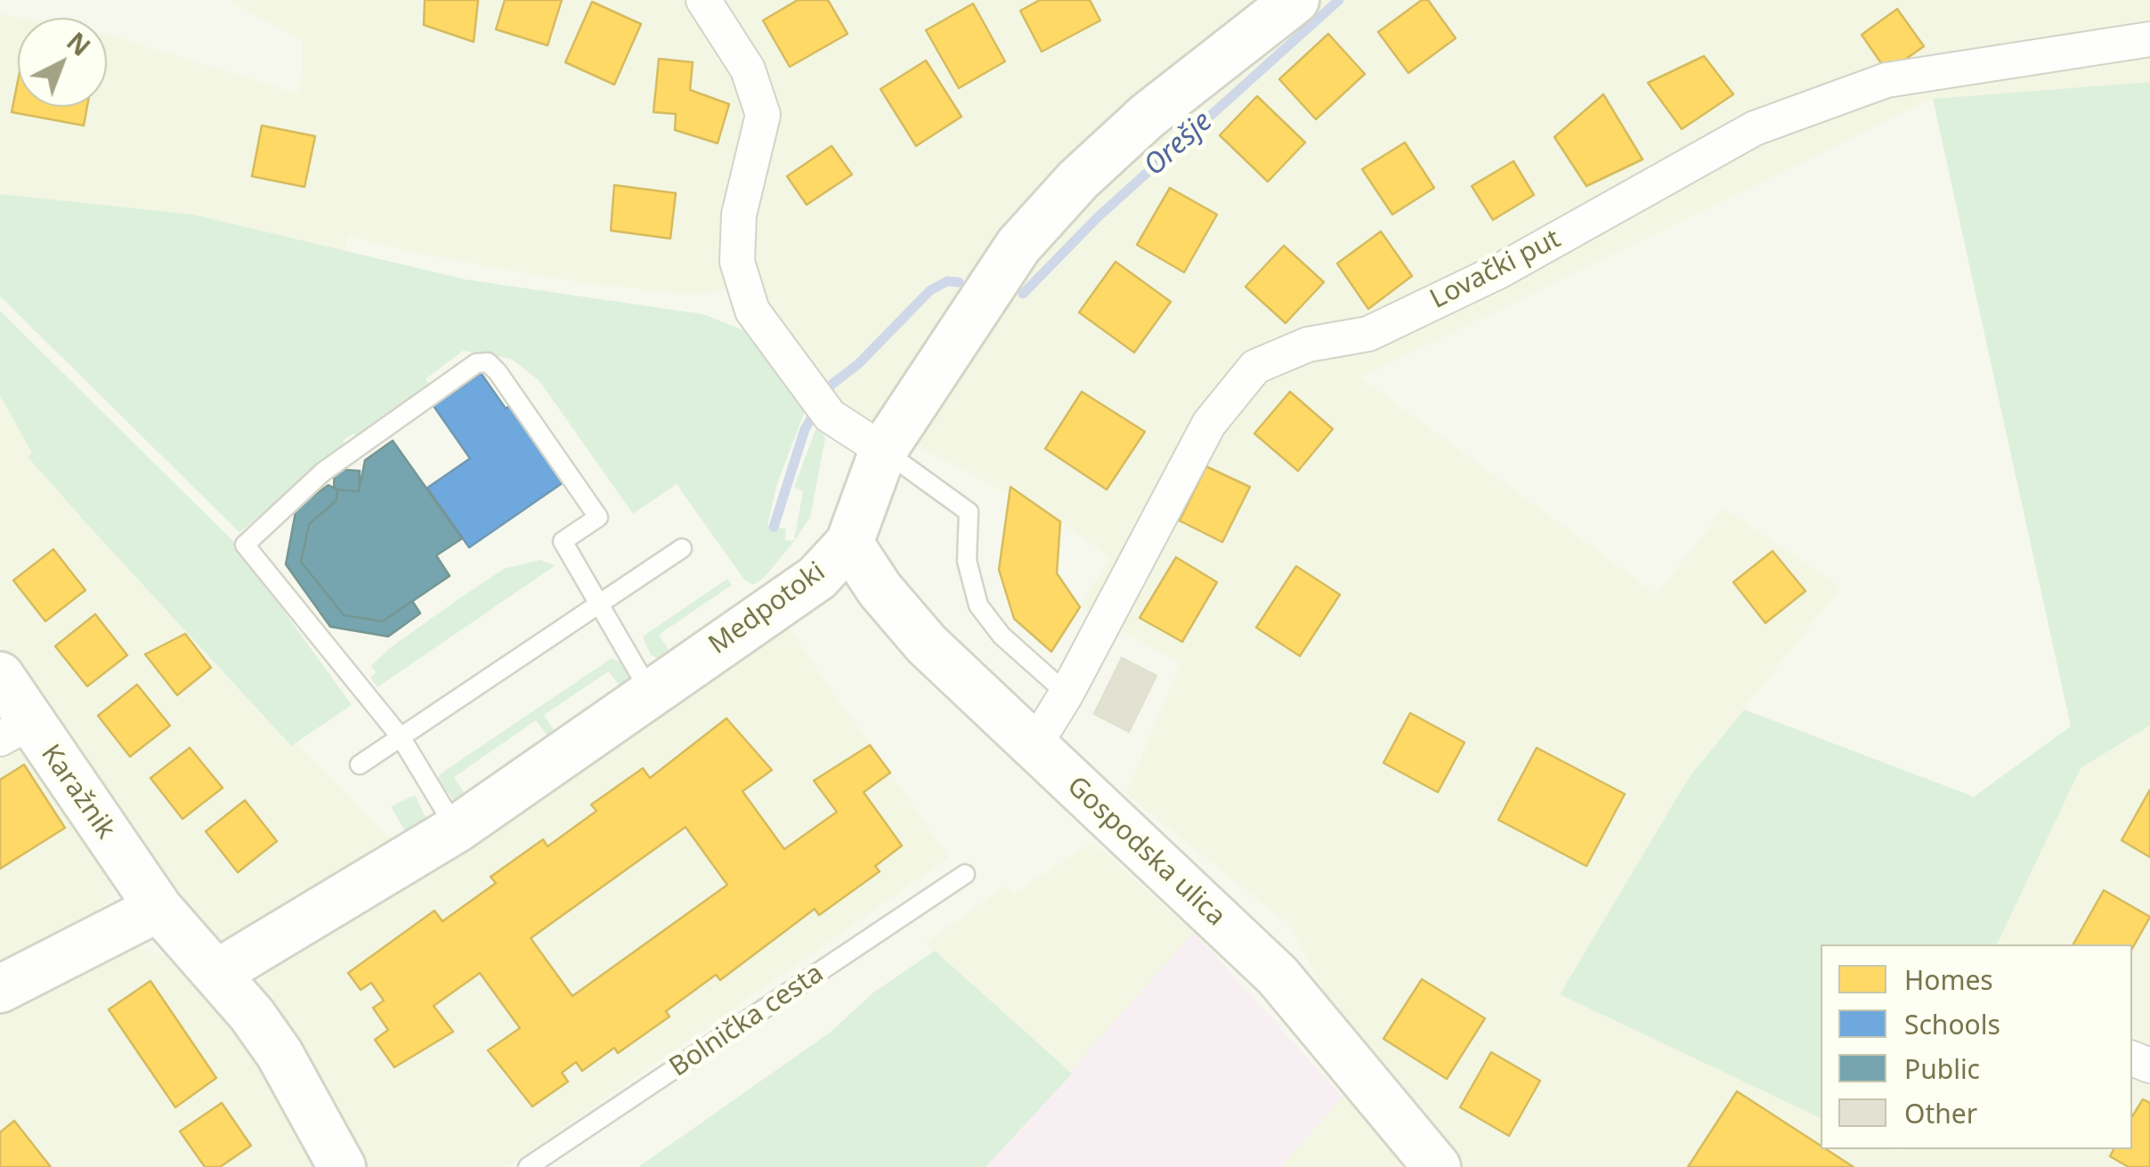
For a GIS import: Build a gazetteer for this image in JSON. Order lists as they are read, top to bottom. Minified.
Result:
{"streets":{"street":["Lovački put","Medpotoki","Karažnik","Gospodska ulica"],"lane":["Bolnička cesta"]},"crossings":[["Lovački put","Gospodska ulica"],["Medpotoki","Gospodska ulica"]],"water":["Orešje"],"legend":["Homes","Schools","Public","Other"],"north":"top right"}
